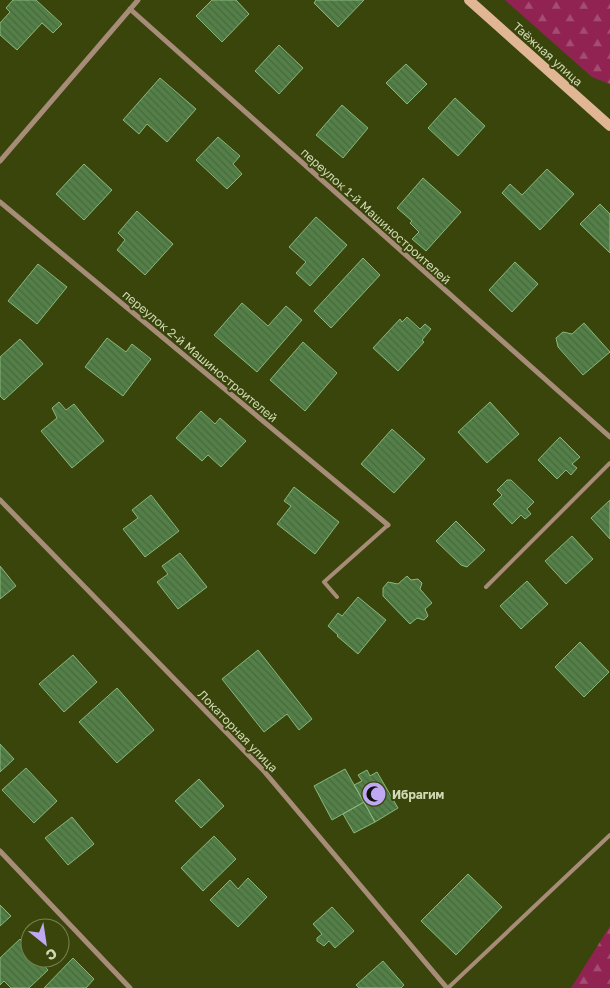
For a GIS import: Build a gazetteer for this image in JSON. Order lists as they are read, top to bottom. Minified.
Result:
{"streets":{"street":["Таёжная улица","переулок 1-й Машиностроителей","переулок 2-й Машиностроителей","Локаторная улица"]},"places":{"mosque":["Ибрагим"]},"north":"bottom right"}
